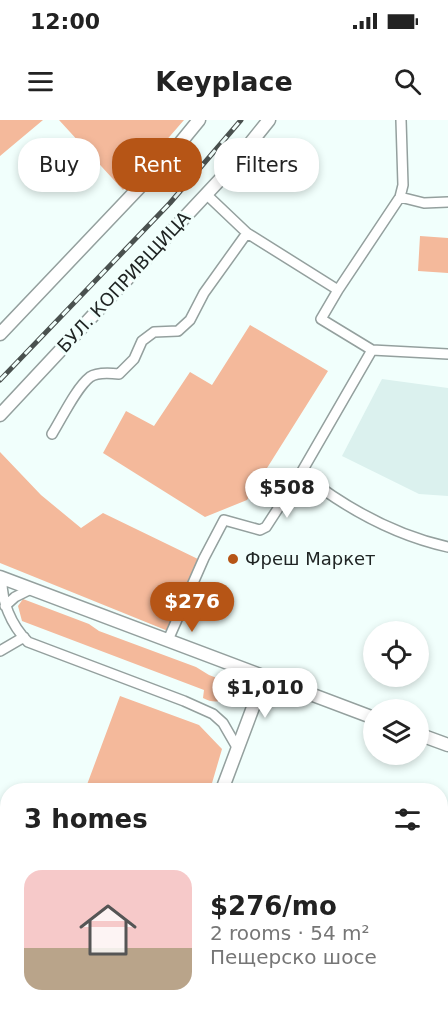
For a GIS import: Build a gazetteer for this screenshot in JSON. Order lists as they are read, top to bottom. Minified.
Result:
{"streets":{"main road":["БУЛ. КОПРИВЩИЦА"]},"places":["Фреш Маркет"],"page":{"status":"12:00","header":"Keyplace","chip":["Buy","Rent","Filters"],"price":["$508","$276","$1,010"],"heading":"3 homes","list":[{"name":"$276/mo","note":"2 rooms · 54 m² · Пещерско шосе"}]}}
